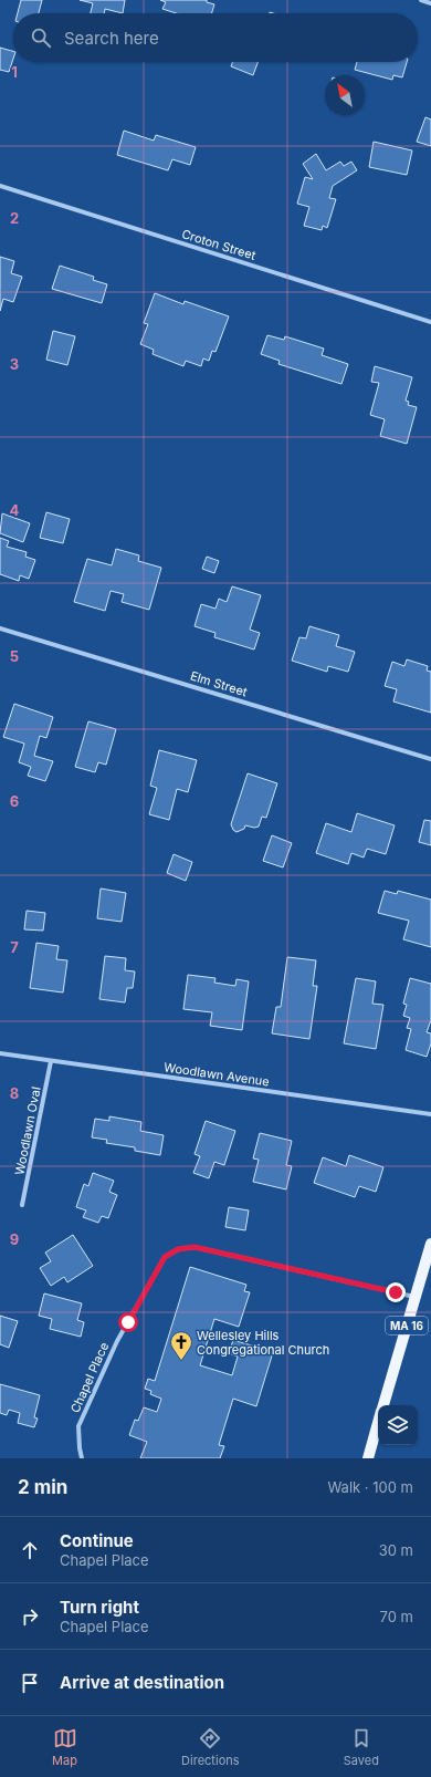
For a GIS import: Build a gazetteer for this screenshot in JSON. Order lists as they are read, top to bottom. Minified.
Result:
{"streets":{"main road":["MA 16"],"street":["Croton Street","Elm Street","Woodlawn Avenue","Woodlawn Oval","Chapel Place"]},"crossings":[["Woodlawn Avenue","Woodlawn Oval"],["MA 16","Chapel Place"]],"places":{"church":["Wellesley Hills Congregational Church"]},"north":"top left","page":{"search":"Search here","heading":["2 min","Walk · 100 m"],"list":[["Continue","Chapel Place","30 m"],["Turn right","Chapel Place","70 m"],"Arrive at destination"],"nav":["Map","Directions","Saved"]},"grid":{"rows":["1","2","3","4","5","6","7","8","9"]}}
